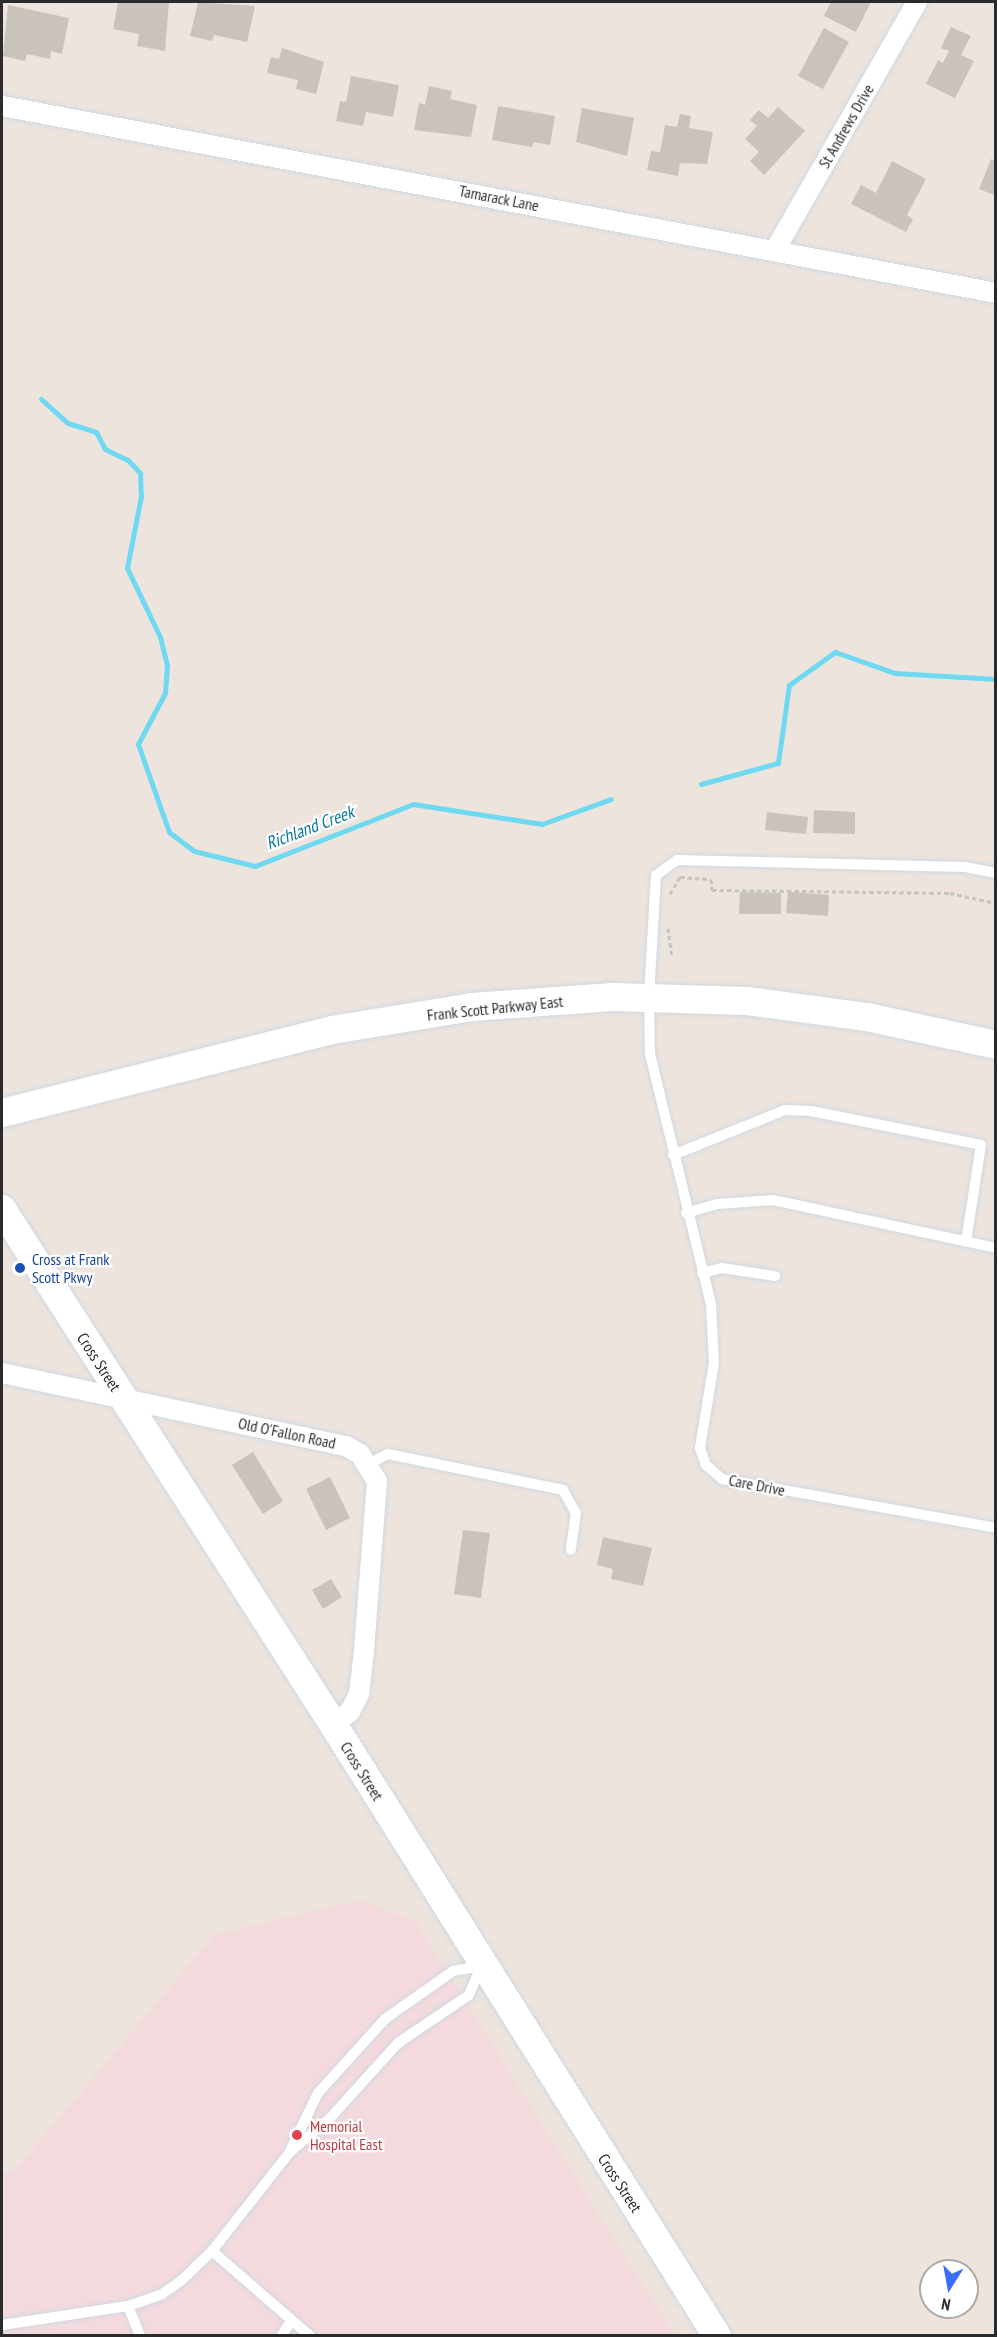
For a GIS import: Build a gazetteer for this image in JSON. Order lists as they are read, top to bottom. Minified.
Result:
{"streets":{"main road":["Frank Scott Parkway East","Cross Street"],"street":["St Andrews Drive","Tamarack Lane","Old O'Fallon Road"],"lane":["Care Drive"]},"crossings":[["St Andrews Drive","Tamarack Lane"],["Frank Scott Parkway East","Care Drive"],["Cross Street","Old O'Fallon Road"]],"water":["Richland Creek"],"places":["Cross at Frank Scott Pkwy","Memorial Hospital East"],"north":"bottom"}
